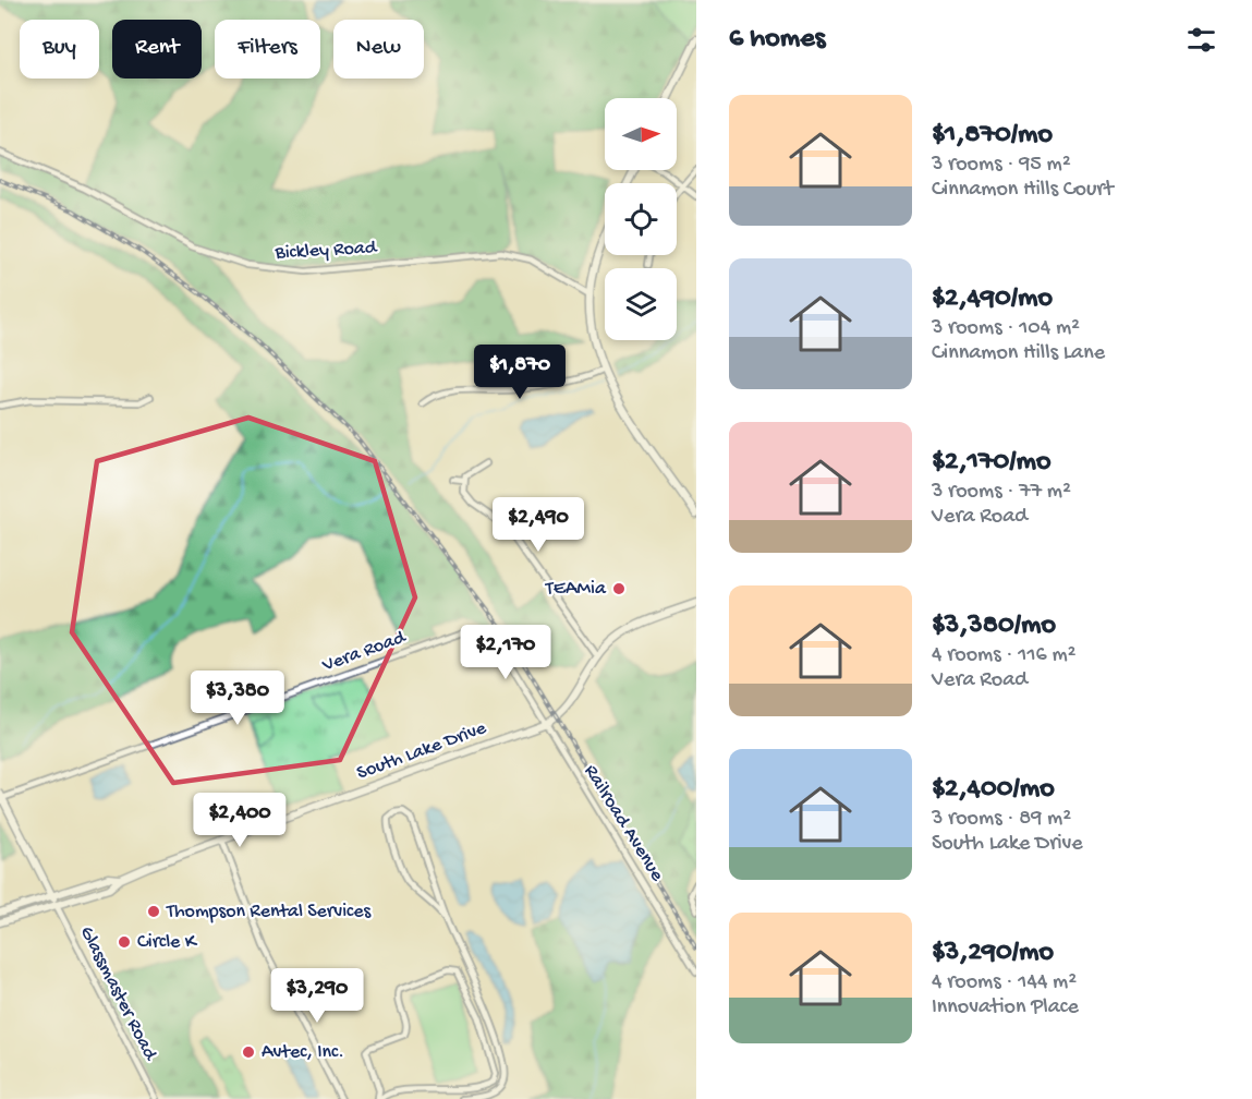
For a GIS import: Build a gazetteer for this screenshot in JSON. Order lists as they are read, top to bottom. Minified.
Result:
{"streets":{"main road":["South Lake Drive"],"street":["Bickley Road","Vera Road","Railroad Avenue","Glassmaster Road"]},"crossings":[["Vera Road","South Lake Drive"],["Vera Road","Railroad Avenue"],["South Lake Drive","Railroad Avenue"],["South Lake Drive","Glassmaster Road"]],"places":["TEAMia","Thompson Rental Services","Circle K","Avtec, Inc."],"north":"right","page":{"heading":"6 homes","chip":["Buy","Rent","Filters","New"],"list":[{"name":"$1,870/mo","note":"3 rooms · 95 m² · Cinnamon Hills Court"},{"name":"$2,490/mo","note":"3 rooms · 104 m² · Cinnamon Hills Lane"},{"name":"$2,170/mo","note":"3 rooms · 77 m² · Vera Road"},{"name":"$3,380/mo","note":"4 rooms · 116 m² · Vera Road"},{"name":"$2,400/mo","note":"3 rooms · 89 m² · South Lake Drive"},{"name":"$3,290/mo","note":"4 rooms · 144 m² · Innovation Place"}],"price":["$1,870","$2,490","$2,170","$3,380","$2,400","$3,290"]}}
